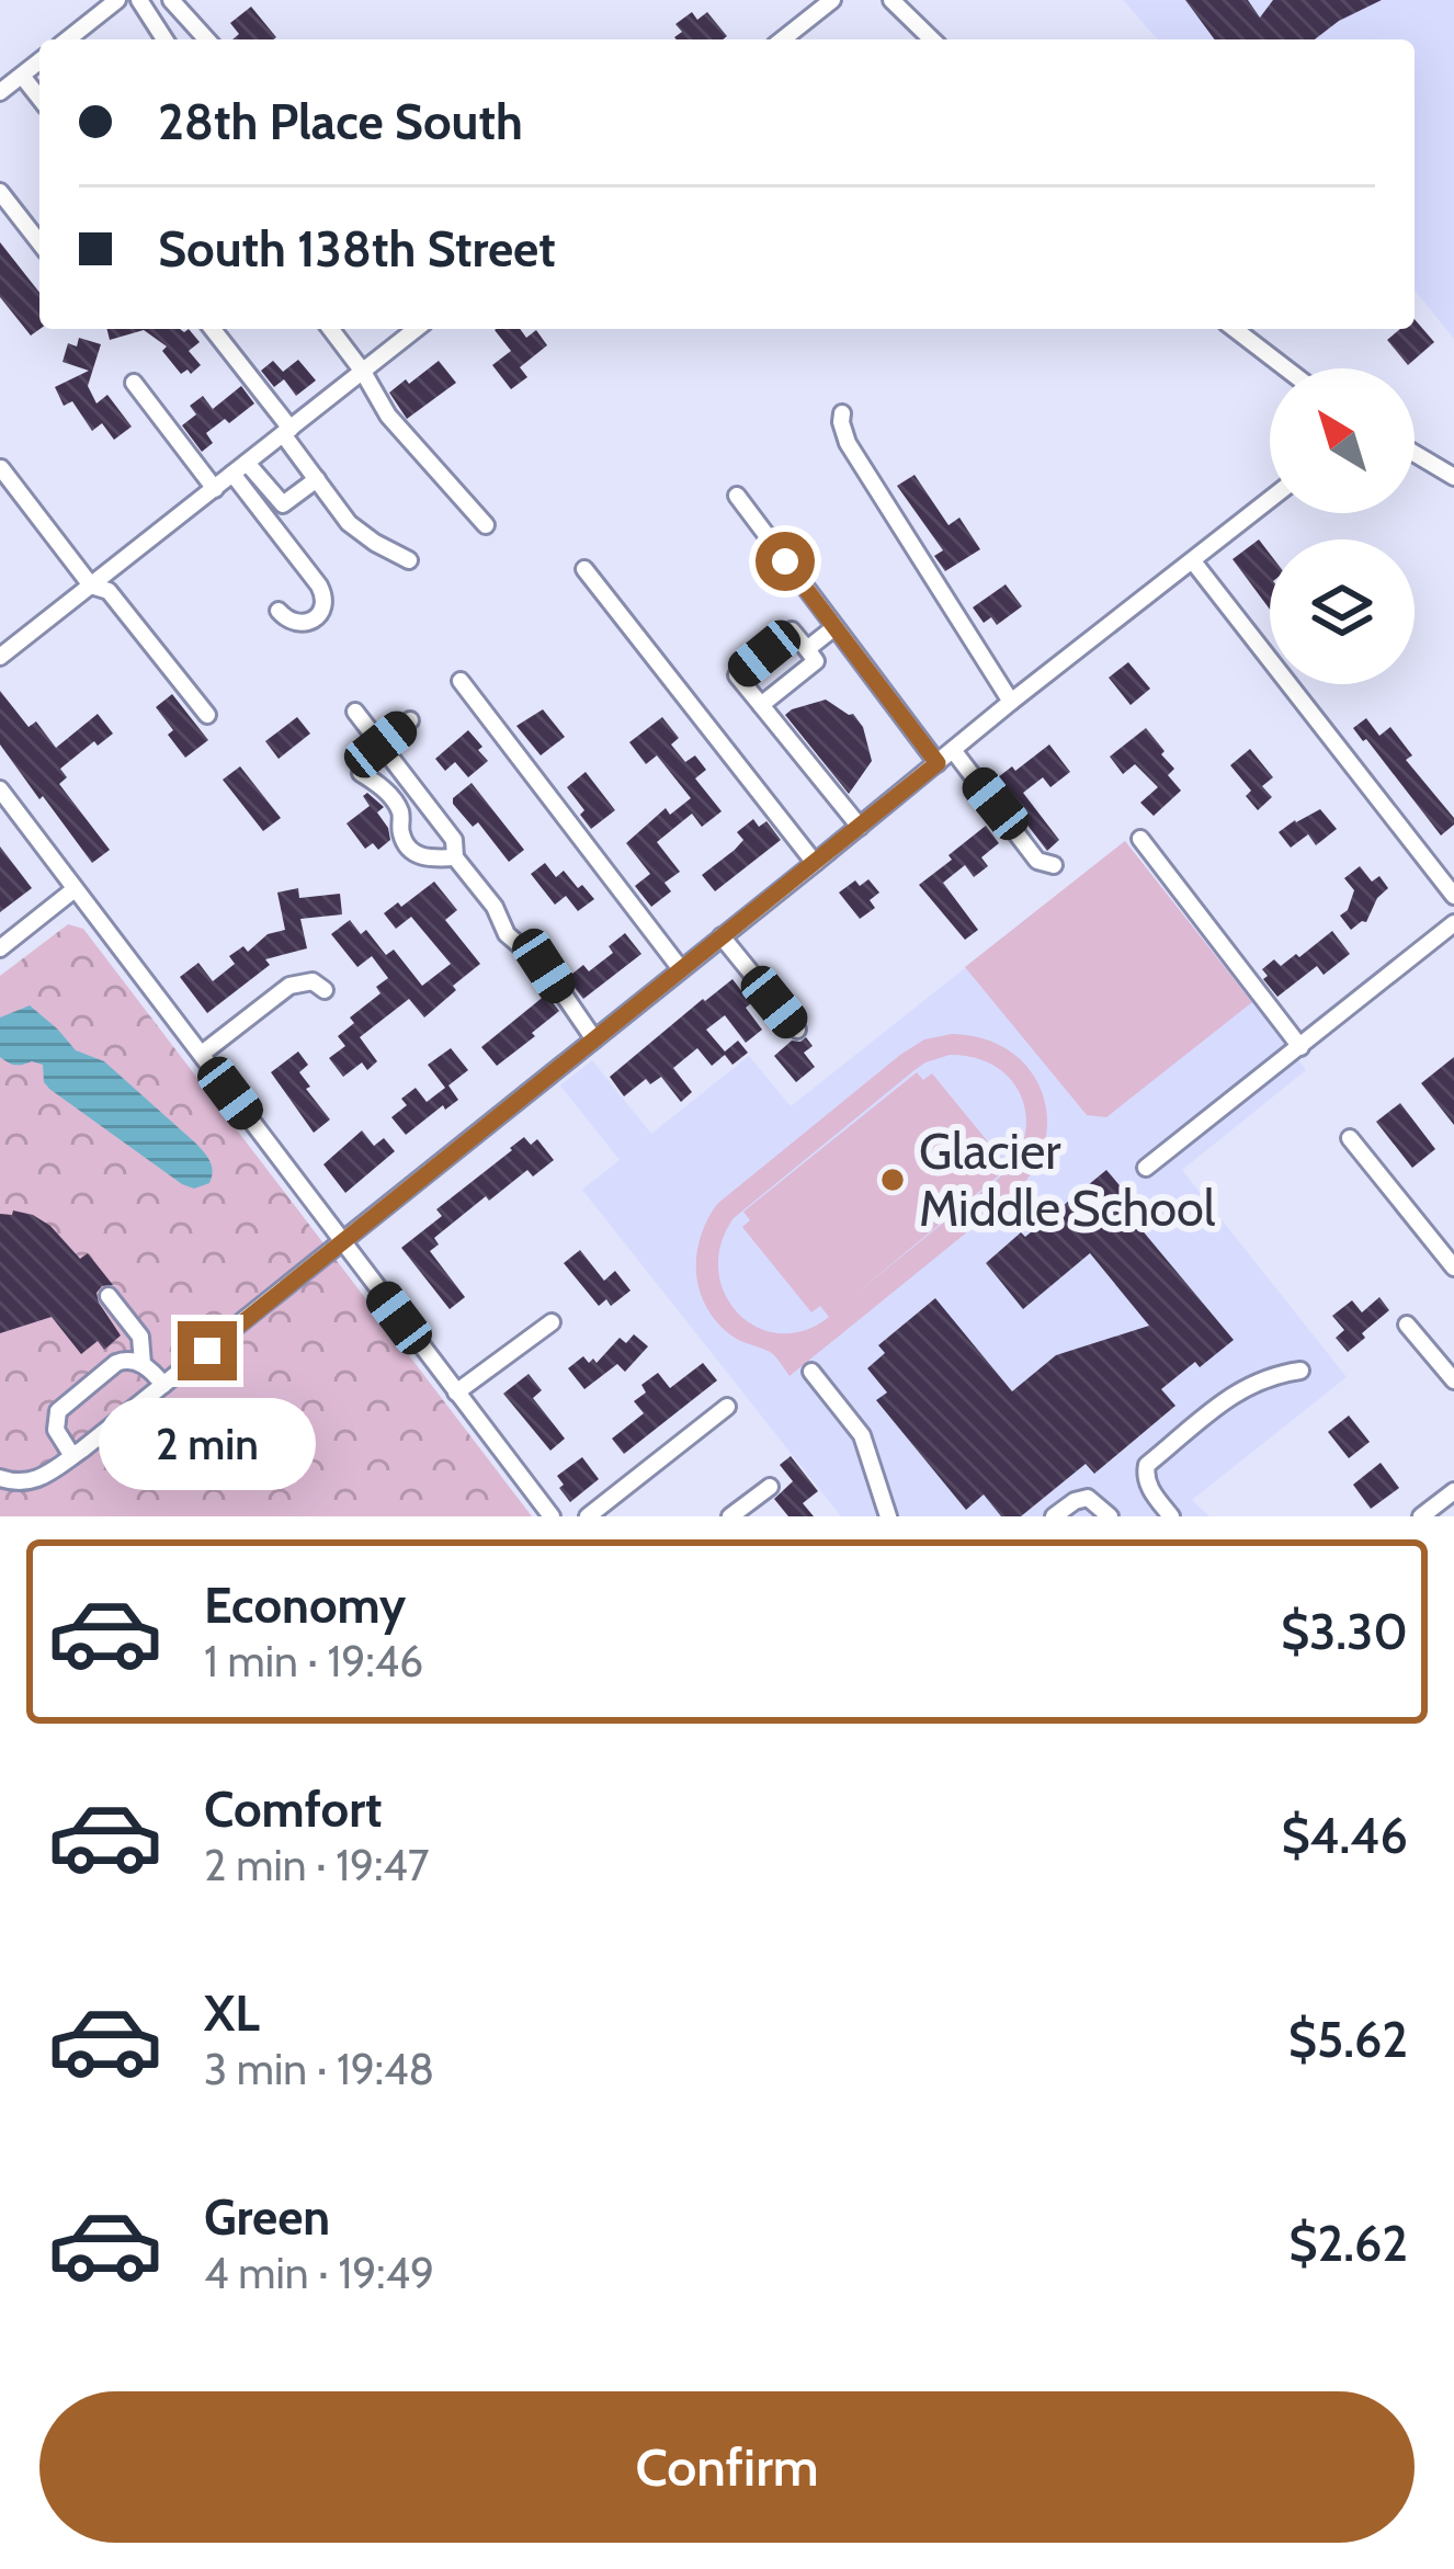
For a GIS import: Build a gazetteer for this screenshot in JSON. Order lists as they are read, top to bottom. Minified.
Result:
{"places":["Glacier Middle School"],"north":"top left","page":{"banner":["28th Place South","South 138th Street"],"bubble":"2 min","list":[{"name":"Economy","note":"1 min · 19:46","value":"$3.30"},{"name":"Comfort","note":"2 min · 19:47","value":"$4.46"},{"name":"XL","note":"3 min · 19:48","value":"$5.62"},{"name":"Green","note":"4 min · 19:49","value":"$2.62"}],"buttons":"Confirm"}}
